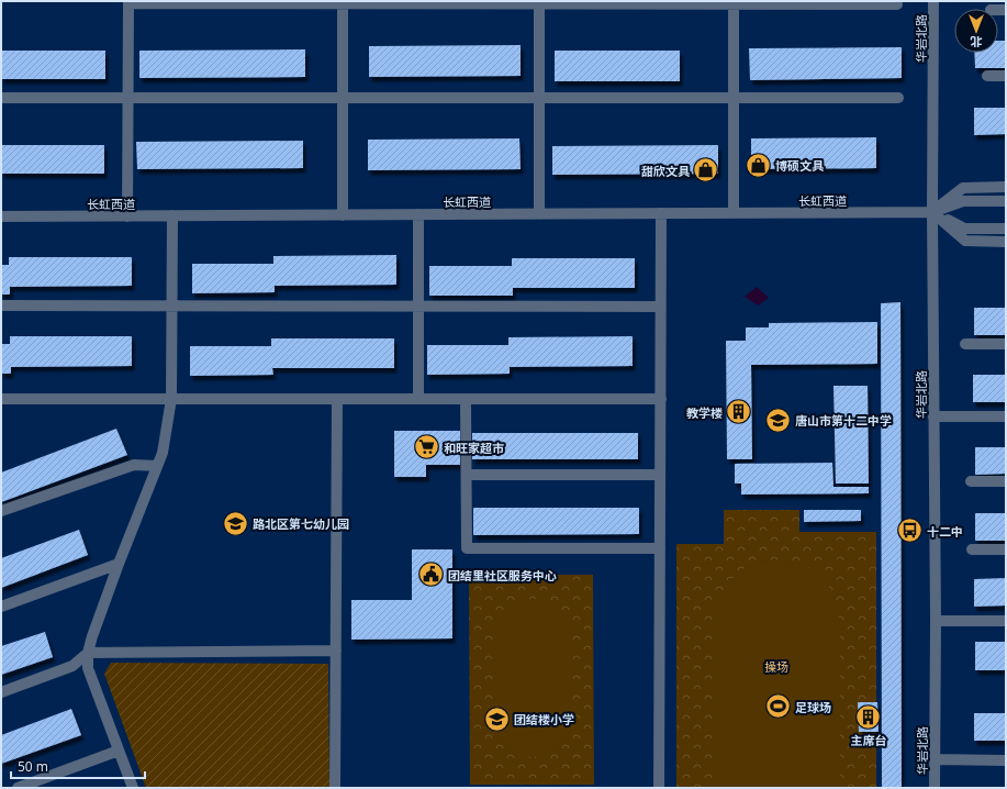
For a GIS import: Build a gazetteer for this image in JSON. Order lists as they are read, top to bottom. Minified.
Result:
{"streets":{"street":["华岩北路","长虹西道"]},"crossings":[["华岩北路","长虹西道"]],"parks":["操场"],"places":{"shop":["博硕文具","甜欣文具"],"building":["教学楼","主席台"],"school or university":["唐山市第十二中学","路北区第七幼儿园","团结楼小学"],"supermarket":["和旺家超市"],"bus stop":["十二中"],"public building":["团结里社区服务中心"],"sports":["足球场"]},"scale_bar":"50 m","north":"bottom"}
